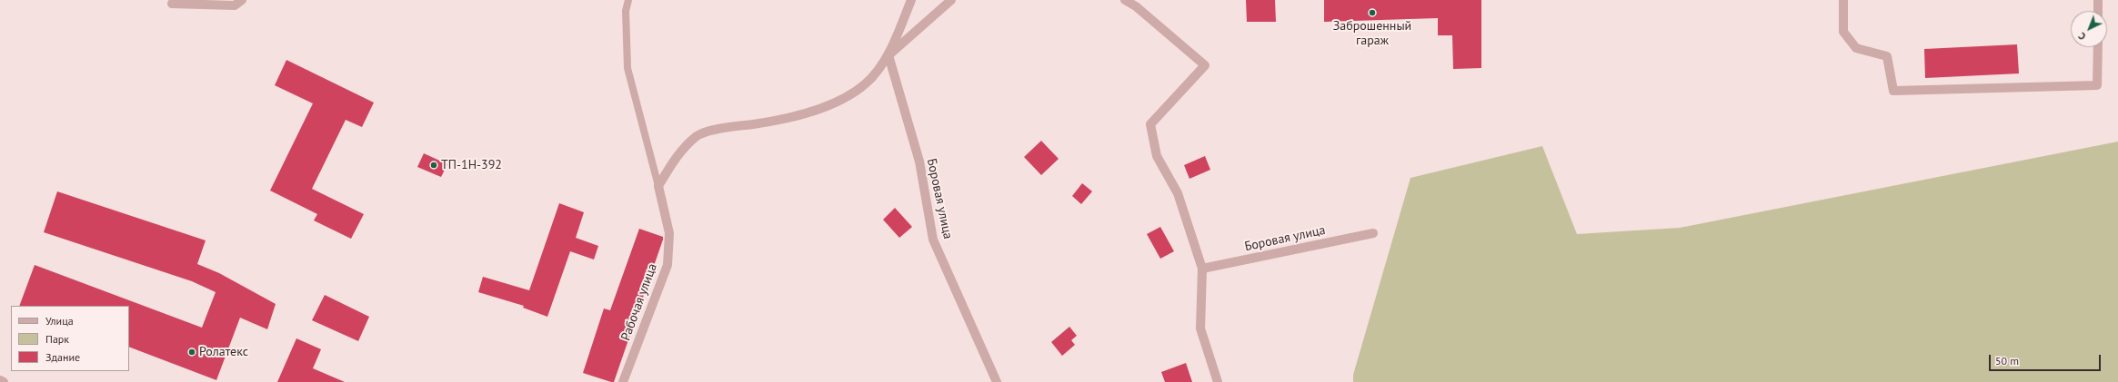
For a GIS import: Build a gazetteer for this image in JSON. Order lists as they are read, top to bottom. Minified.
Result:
{"streets":{"street":["Боровая улица","Рабочая улица"]},"places":["Заброшенный гараж","ТП-1Н-392","Ролатекс"],"legend":["Улица","Парк","Здание"],"scale_bar":"50 m","north":"bottom left"}
